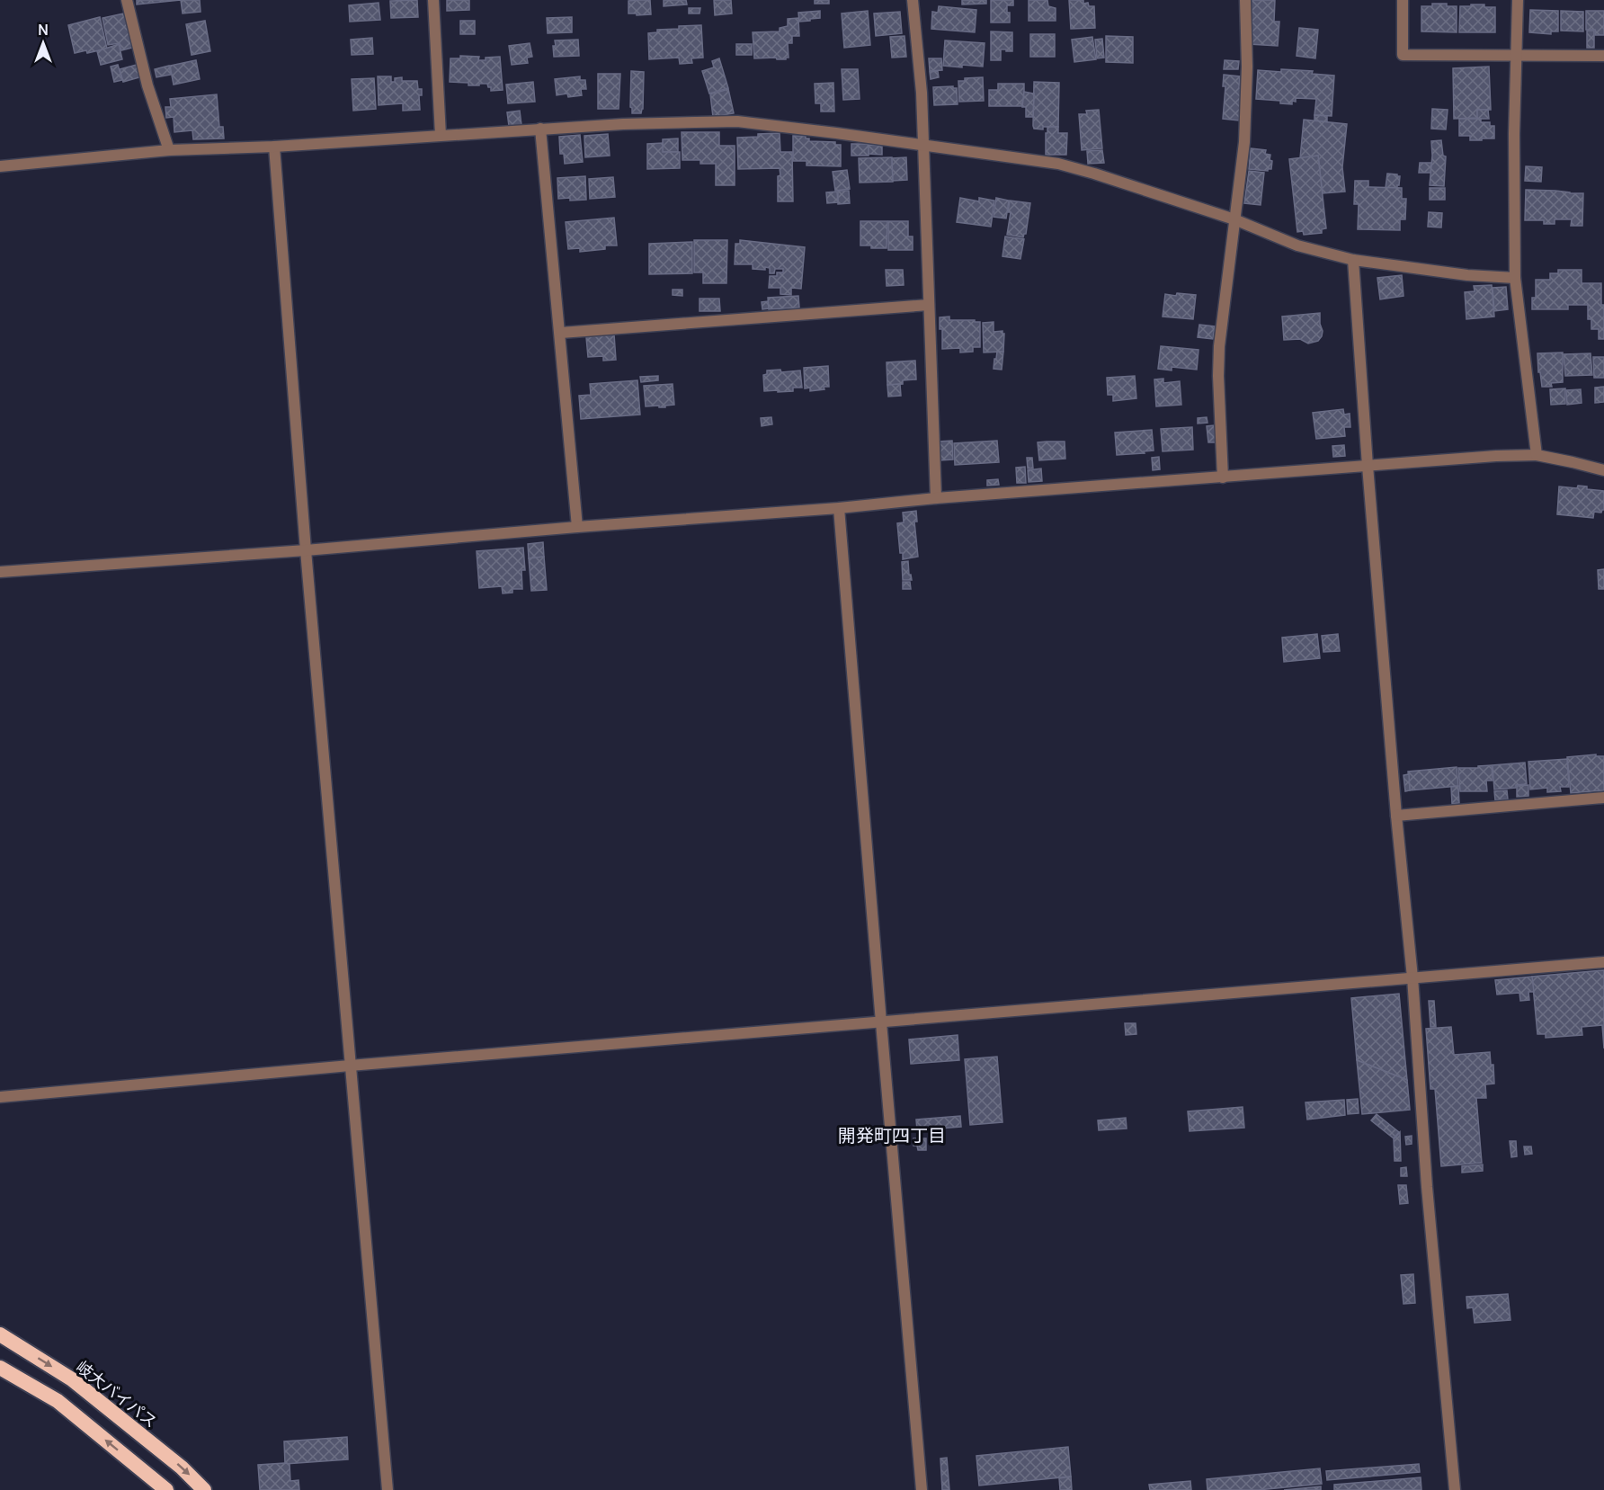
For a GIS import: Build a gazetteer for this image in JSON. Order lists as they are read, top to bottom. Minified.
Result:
{"streets":{"highway":["岐大バイパス"]},"districts":["開発町四丁目"],"north":"top"}
